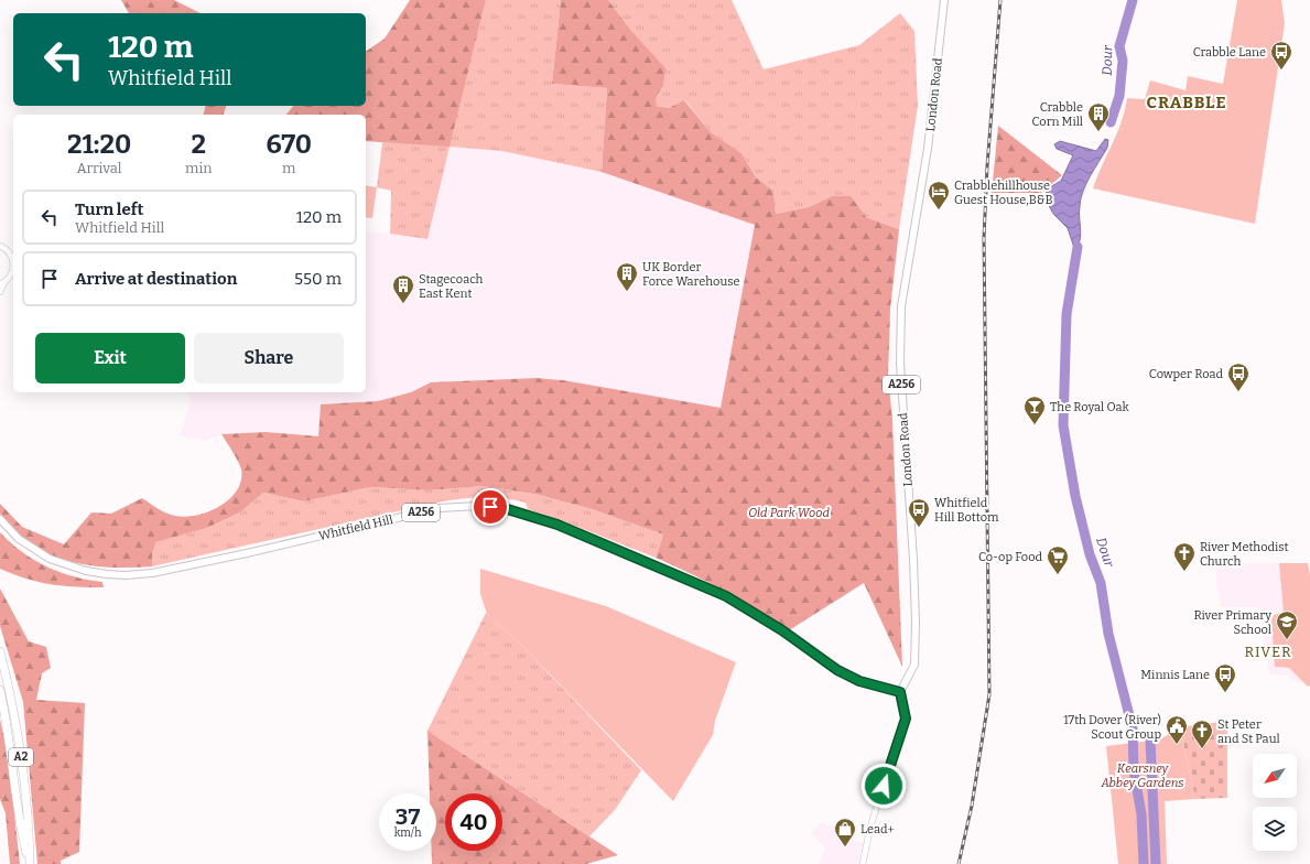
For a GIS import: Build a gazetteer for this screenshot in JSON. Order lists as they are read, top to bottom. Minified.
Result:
{"streets":{"highway":["A2"],"main road":["London Road","A256","Whitfield Hill"]},"crossings":[["London Road","Whitfield Hill"]],"districts":["CRABBLE","RIVER"],"water":["Dour"],"parks":["Old Park Wood","Kearsney Abbey Gardens"],"places":{"bus stop":["Crabble Lane","Cowper Road","Whitfield Hill Bottom","Minnis Lane"],"building":["Crabble Corn Mill","UK Border Force Warehouse","Stagecoach East Kent"],"hotel":["Crabblehillhouse Guest House,B&B"],"bar":["The Royal Oak"],"church":["River Methodist Church","St Peter and St Paul"],"supermarket":["Co-op Food"],"school or university":["River Primary School"],"public building":["17th Dover (River) Scout Group"],"shop":["Lead+"]},"north":"bottom left","page":{"turn":["120 m","Whitfield Hill"],"eta":["21:20","Arrival","2","min","670","m"],"list":[{"name":"Turn left","note":"Whitfield Hill","value":"120 m"},{"name":"Arrive at destination","value":"550 m"}],"buttons":["Exit","Share"],"speed":"37 km/h","limit":"40"}}
